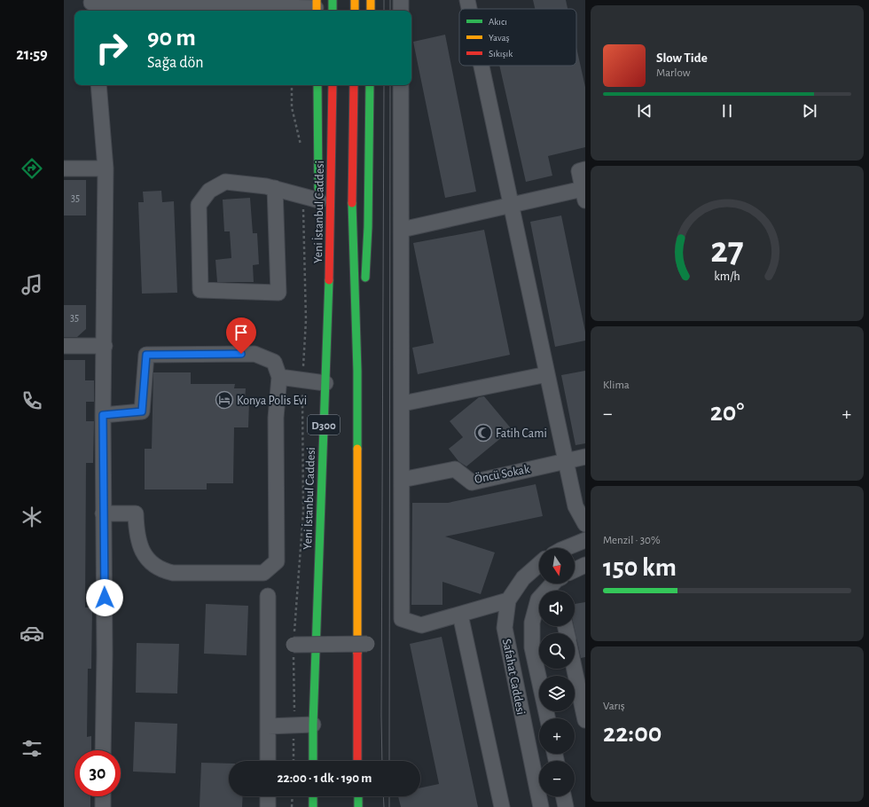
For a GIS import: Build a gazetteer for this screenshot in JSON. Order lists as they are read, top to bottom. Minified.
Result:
{"streets":{"highway":["Yeni İstanbul Caddesi","D300"],"street":["Öncü Sokak","Safahat Caddesi"]},"places":{"hotel":["Konya Polis Evi"],"mosque":["Fatih Cami"]},"house_numbers":["35","35"],"legend":["Akıcı","Yavaş","Sıkışık"],"north":"bottom","page":{"tabs":"21:59","turn":["90 m","Sağa dön"],"song":["Slow Tide","Marlow"],"tile":["Klima",["Menzil · 30%","150 km"],["Varış","22:00"]],"heat":["−","20°","+"],"map_buttons":["+","−"],"limit":"30","trip":"22:00 · 1 dk · 190 m","gauge":["27","km/h"]}}
